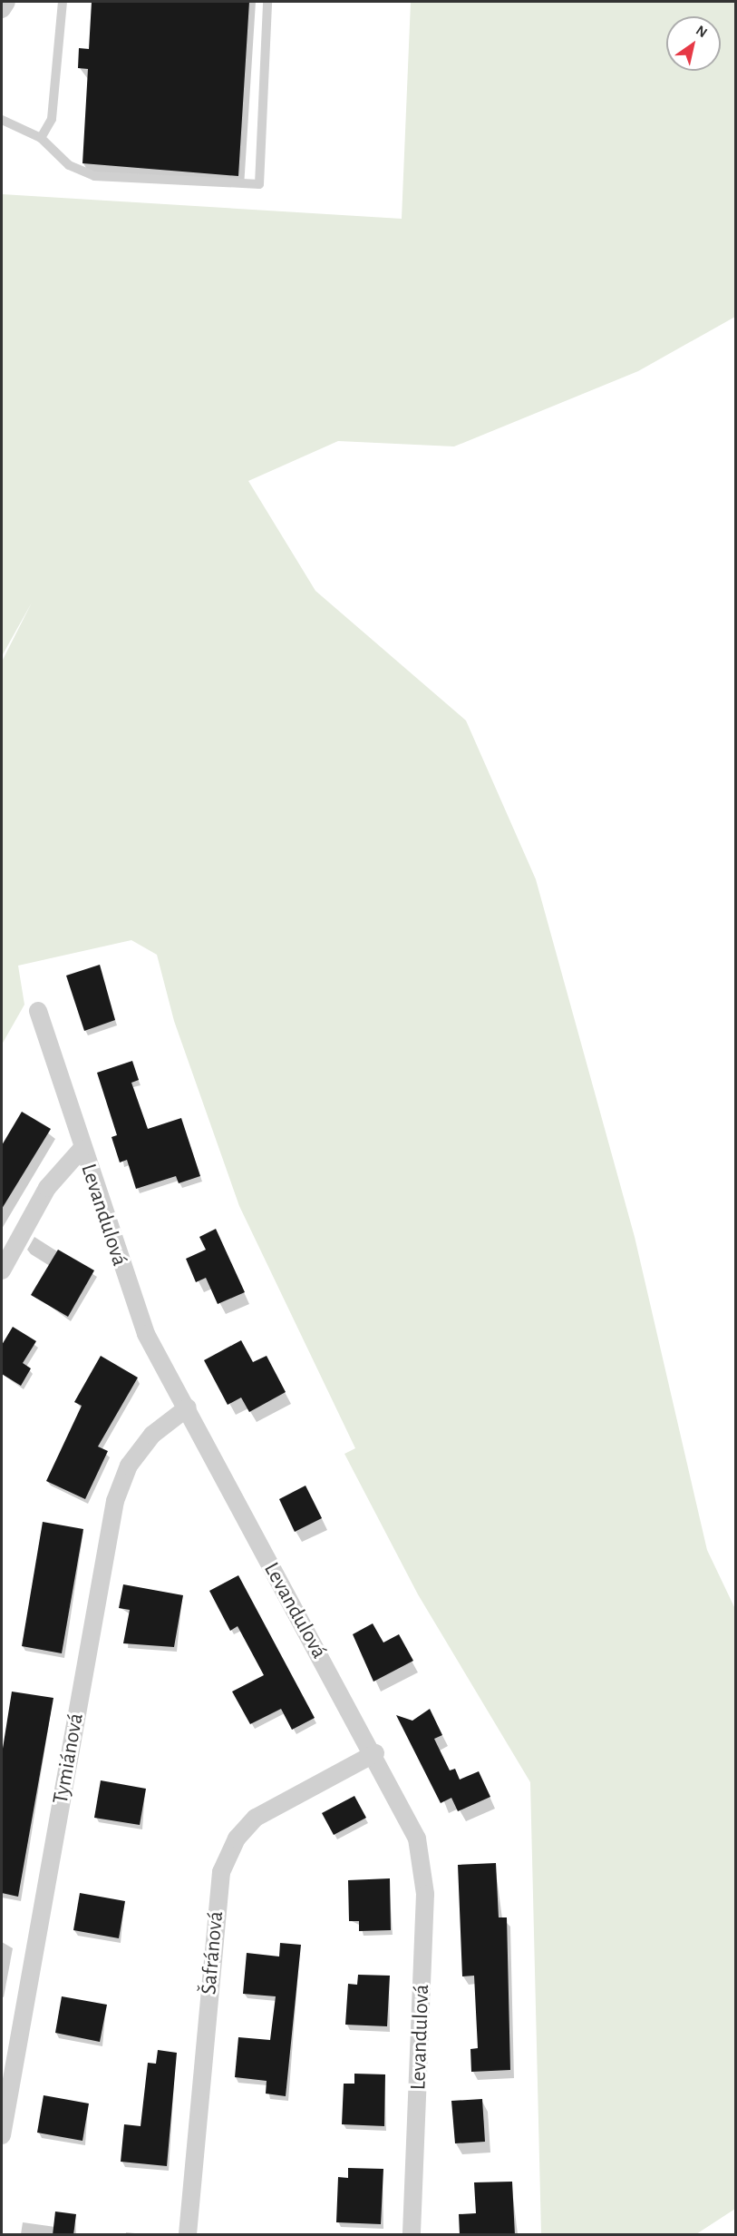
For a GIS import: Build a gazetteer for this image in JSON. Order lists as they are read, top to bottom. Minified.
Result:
{"streets":{"street":["Levandulová","Tymiánová","Šafránová"]},"crossings":[["Levandulová","Tymiánová"],["Levandulová","Šafránová"]],"north":"top right"}
